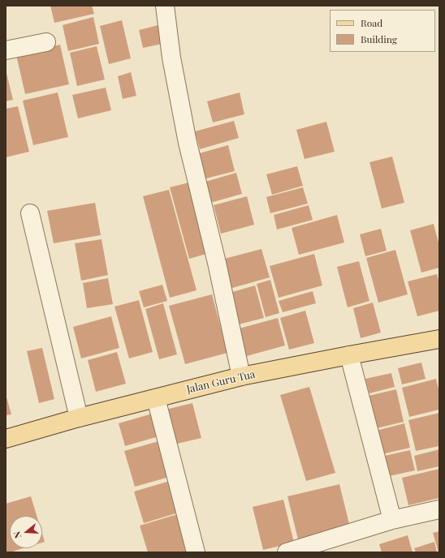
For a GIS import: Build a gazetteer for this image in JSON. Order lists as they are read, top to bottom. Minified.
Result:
{"streets":{"main road":["Jalan Guru Tua"]},"legend":["Road","Building"],"north":"left"}
